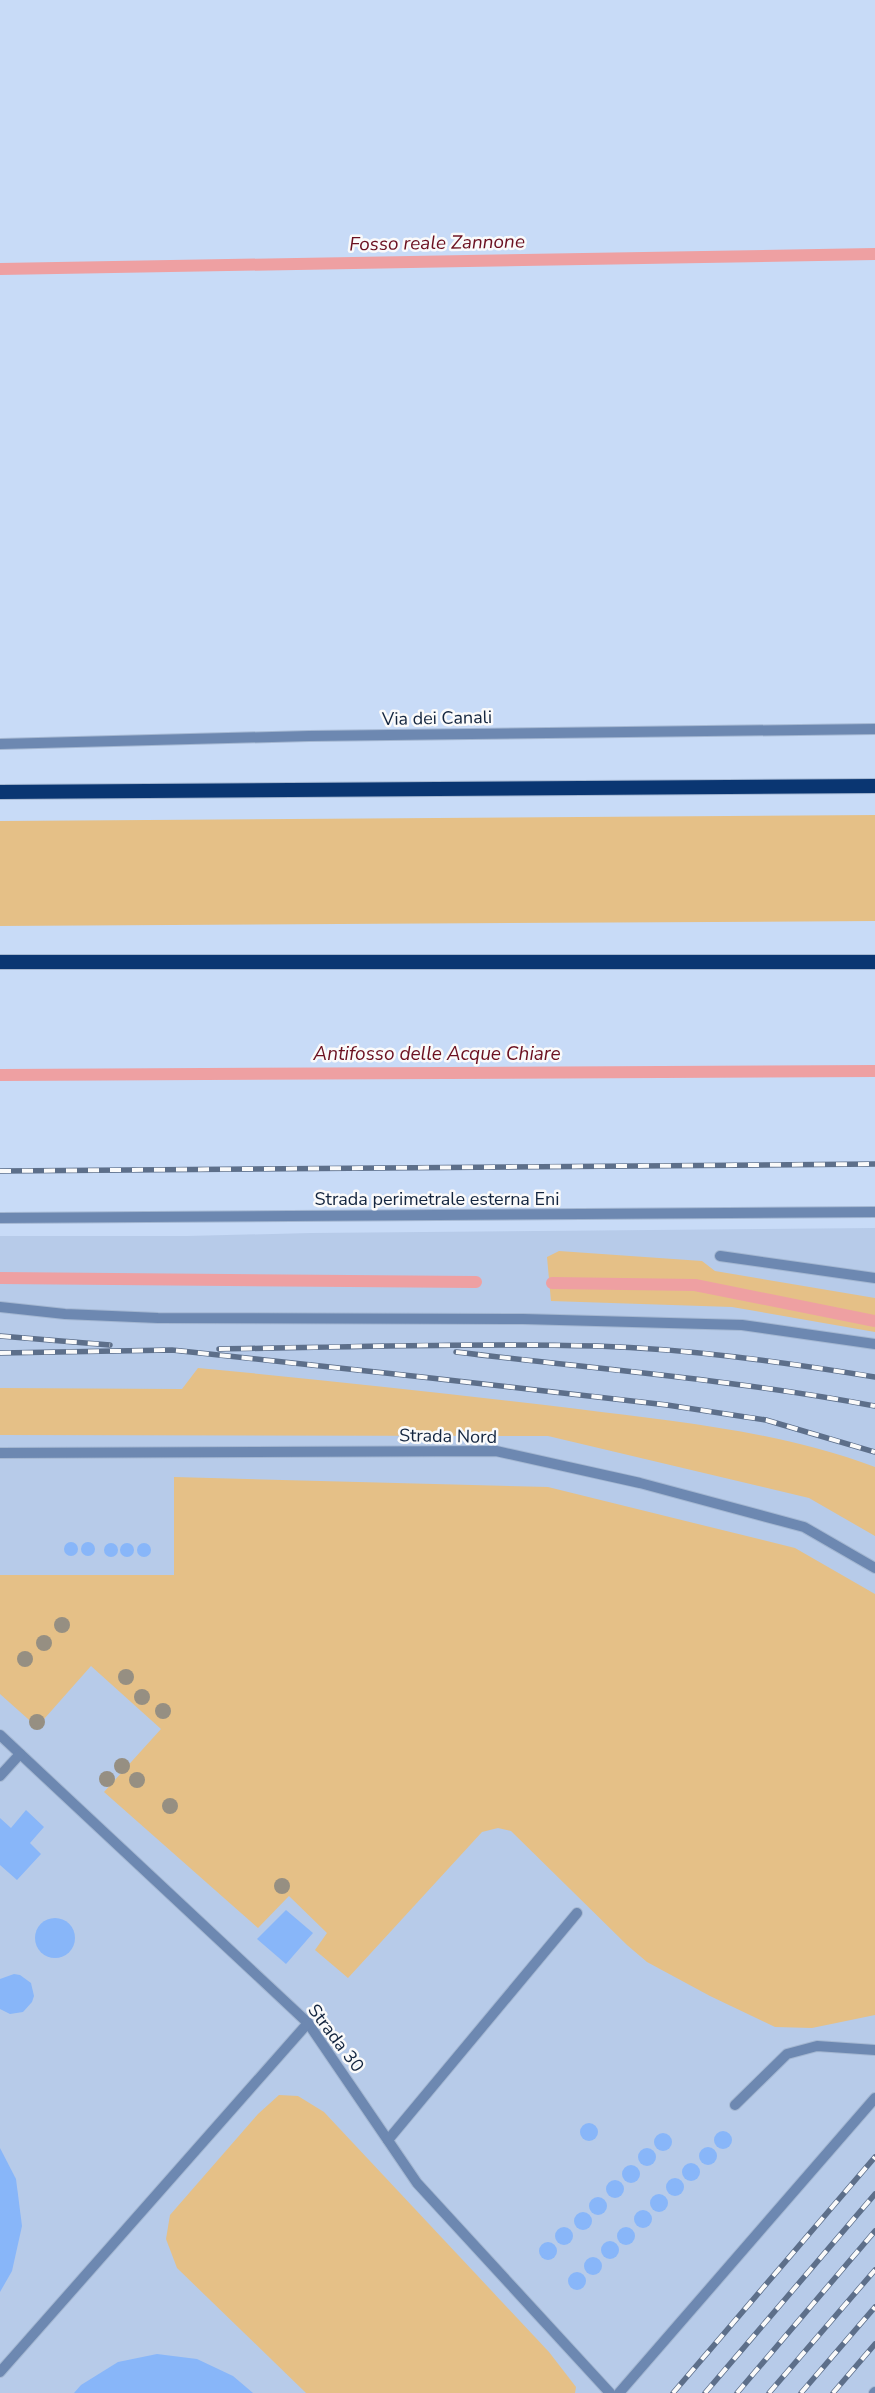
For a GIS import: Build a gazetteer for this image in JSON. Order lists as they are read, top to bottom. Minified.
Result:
{"streets":{"street":["Via dei Canali","Strada perimetrale esterna Eni","Strada Nord","Strada 30"]},"water":["Fosso reale Zannone","Antifosso delle Acque Chiare"]}
